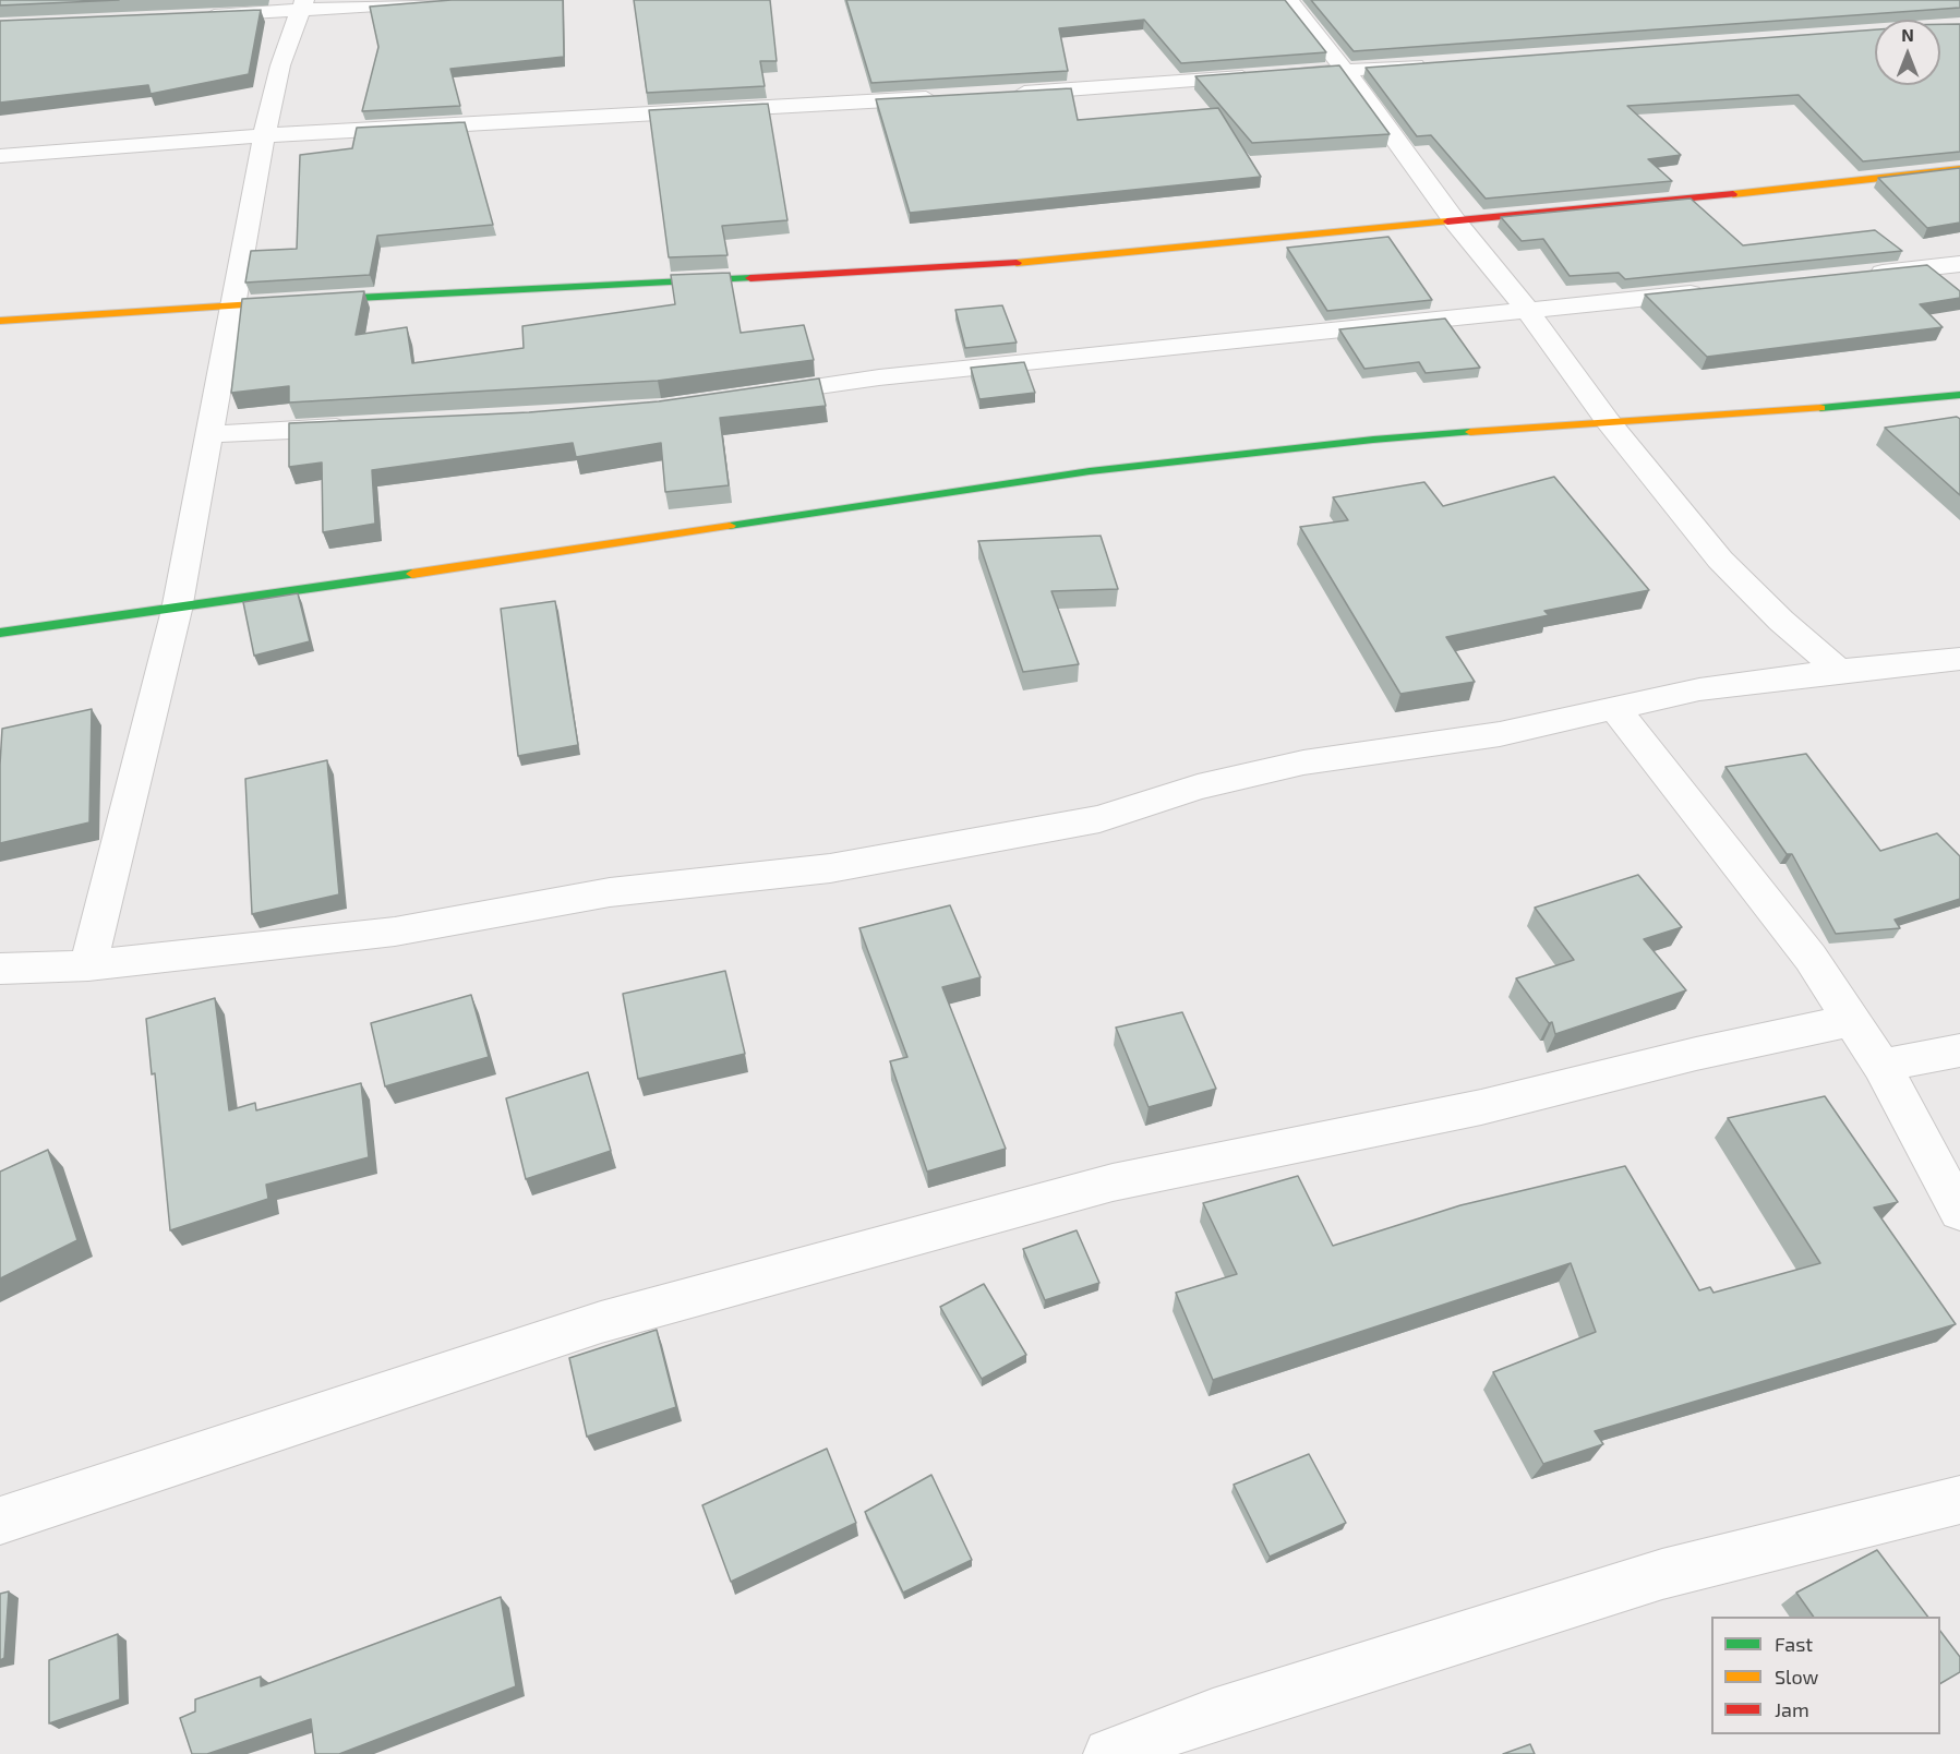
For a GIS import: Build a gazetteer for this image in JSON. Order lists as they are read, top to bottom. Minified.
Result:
{"legend":["Fast","Slow","Jam"],"north":"top"}
